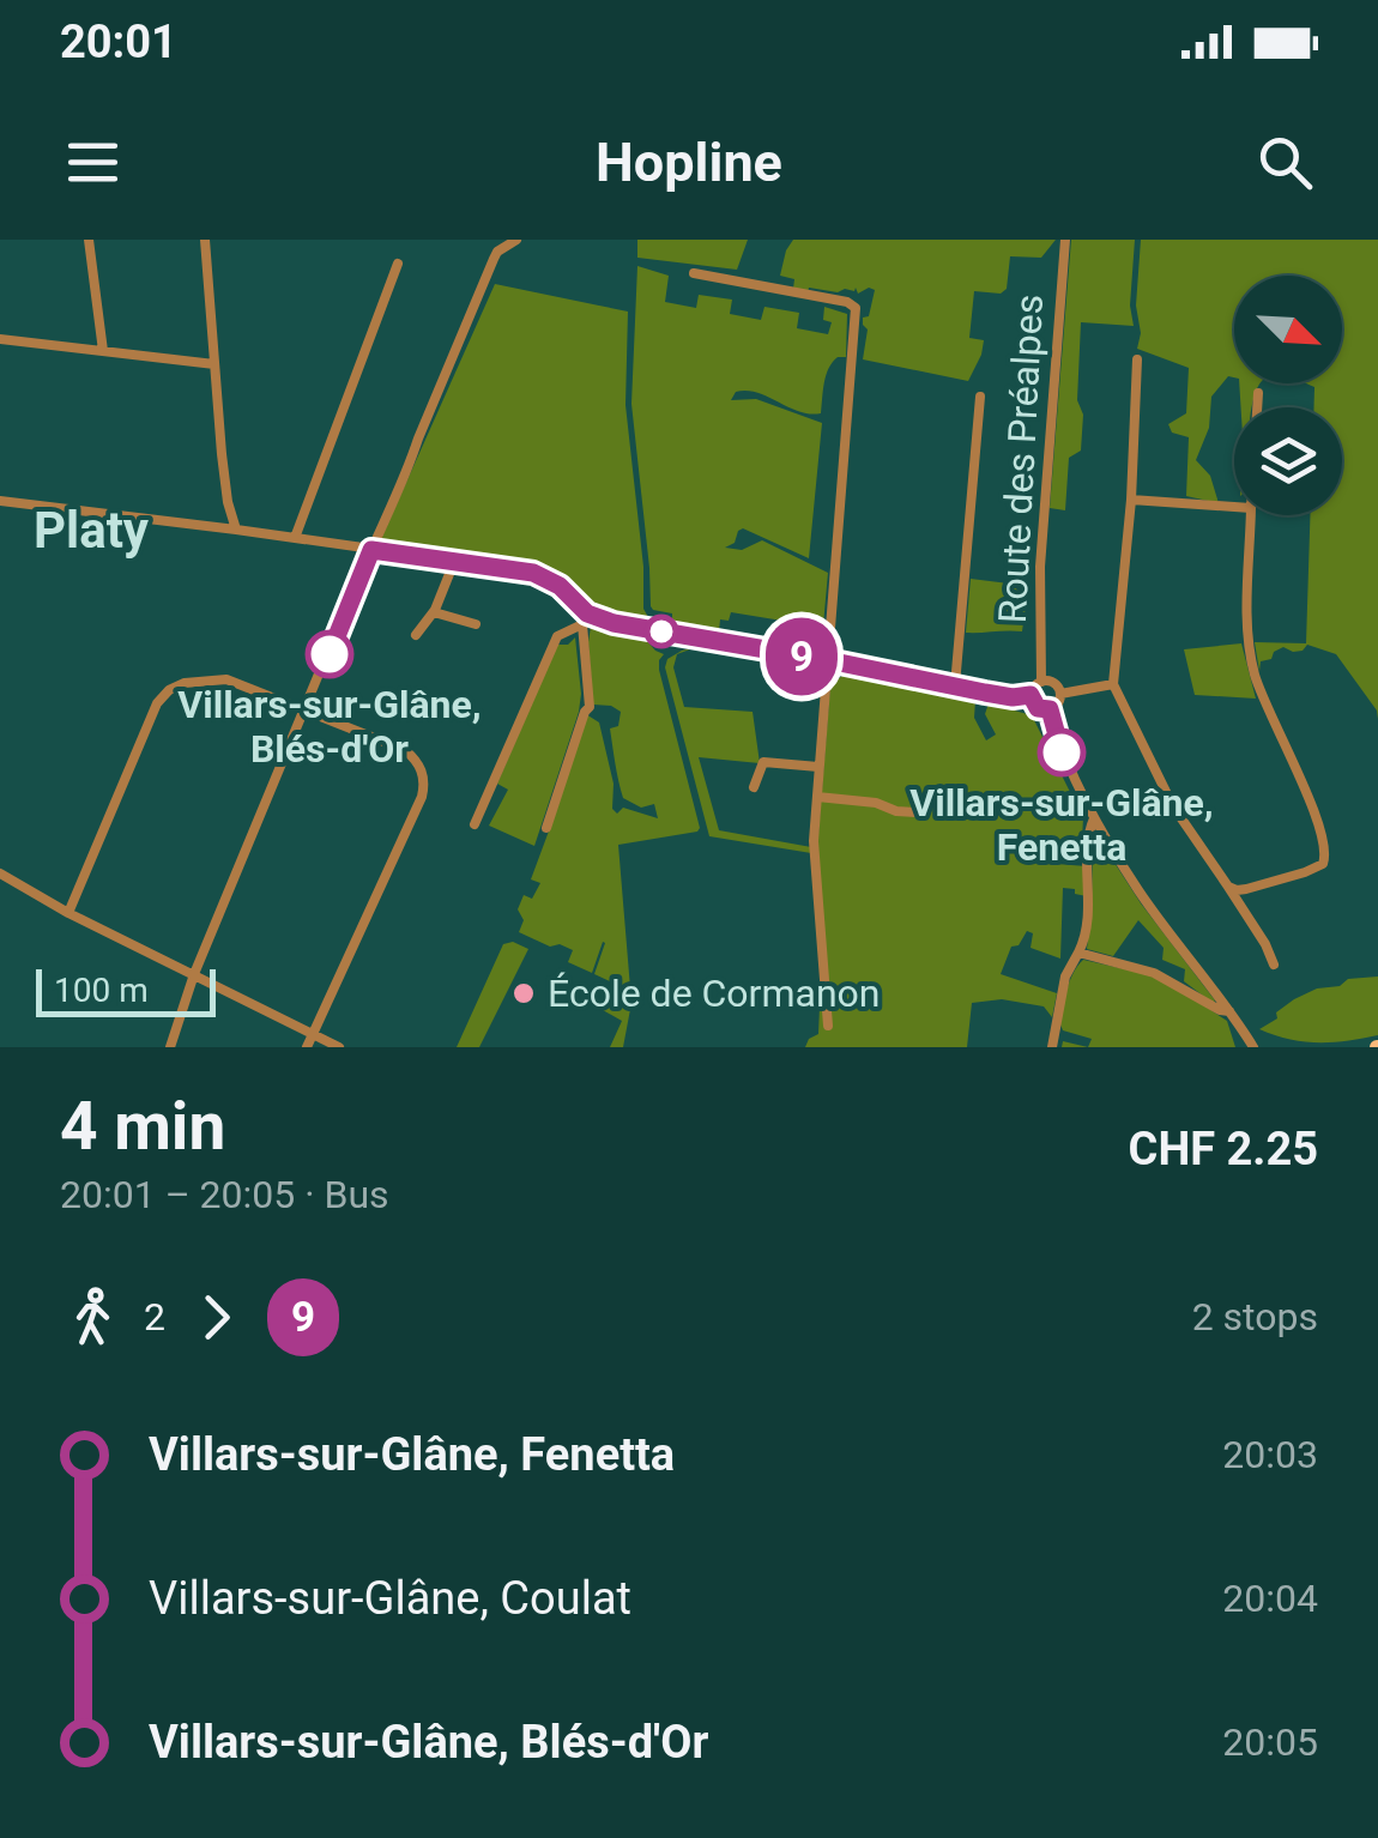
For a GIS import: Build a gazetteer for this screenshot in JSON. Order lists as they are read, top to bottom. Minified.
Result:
{"streets":{"street":["Route des Préalpes"]},"districts":["Platy"],"places":["Villars-sur-Glâne, Blés-d'Or","Villars-sur-Glâne, Fenetta","École de Cormanon"],"lines":["bus line 9"],"scale_bar":"100 m","north":"bottom right","page":{"status":"20:01","header":"Hopline","on_map":"9","scale":"100 m","heading":["4 min","20:01 – 20:05 · Bus","CHF 2.25"],"legs":["2","9","2 stops"],"list":[{"name":"Villars-sur-Glâne, Fenetta","value":"20:03"},{"name":"Villars-sur-Glâne, Coulat","value":"20:04"},{"name":"Villars-sur-Glâne, Blés-d'Or","value":"20:05"}]}}
